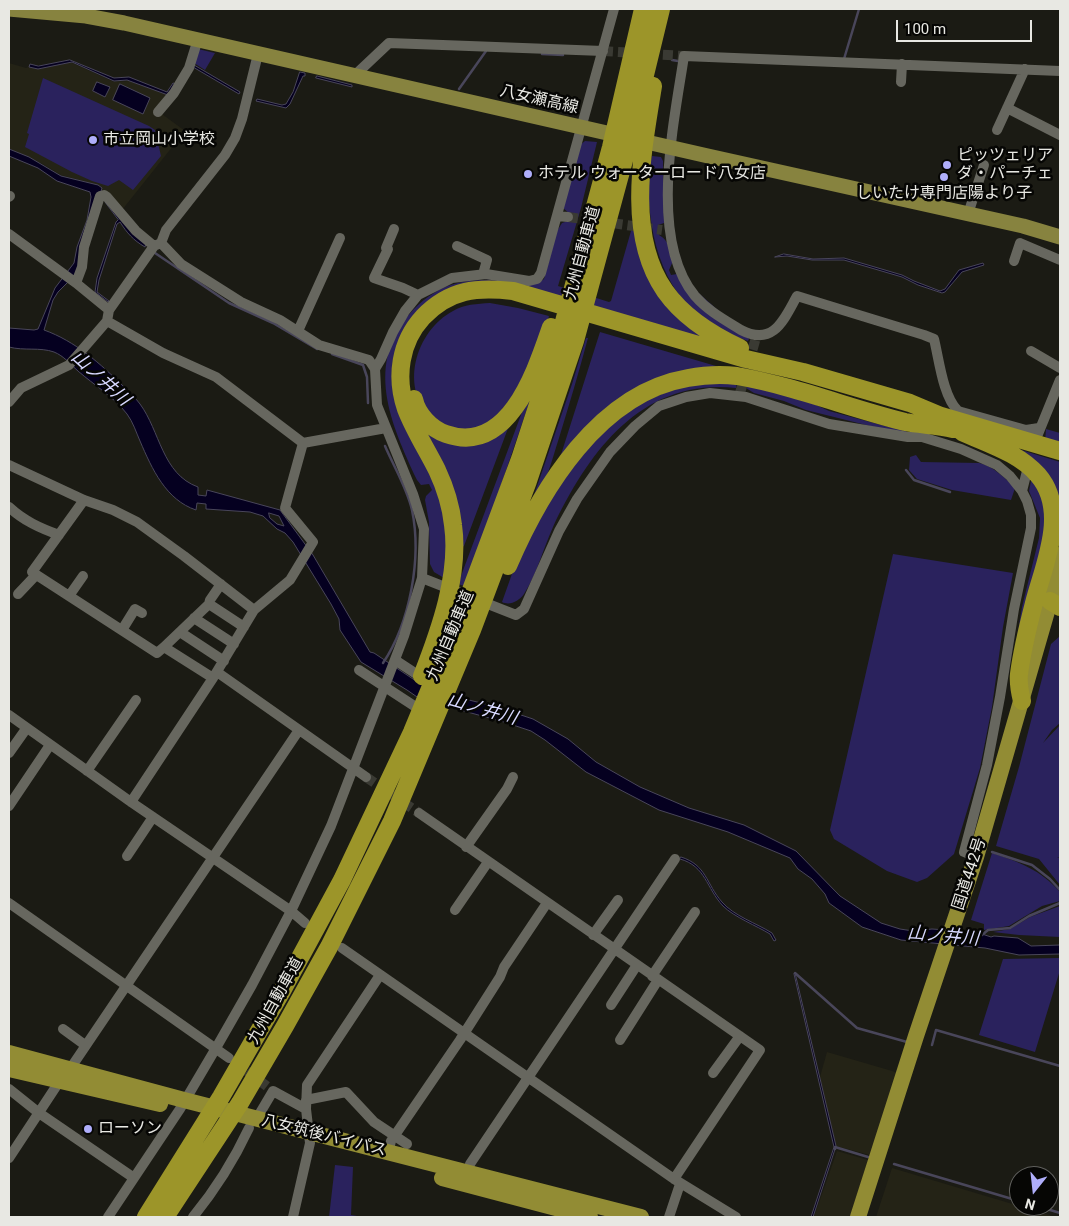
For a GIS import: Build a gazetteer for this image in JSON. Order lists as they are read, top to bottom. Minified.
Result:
{"streets":{"highway":["九州自動車道","国道442号","八女筑後バイパス"],"main road":["八女瀬高線"]},"water":["山ノ井川"],"places":["市立岡山小学校","ピッツェリア ダ・パーチェ","ホテル ウォーターロード八女店","しいたけ専門店陽より子","ローソン"],"scale_bar":"100 m","north":"bottom"}
